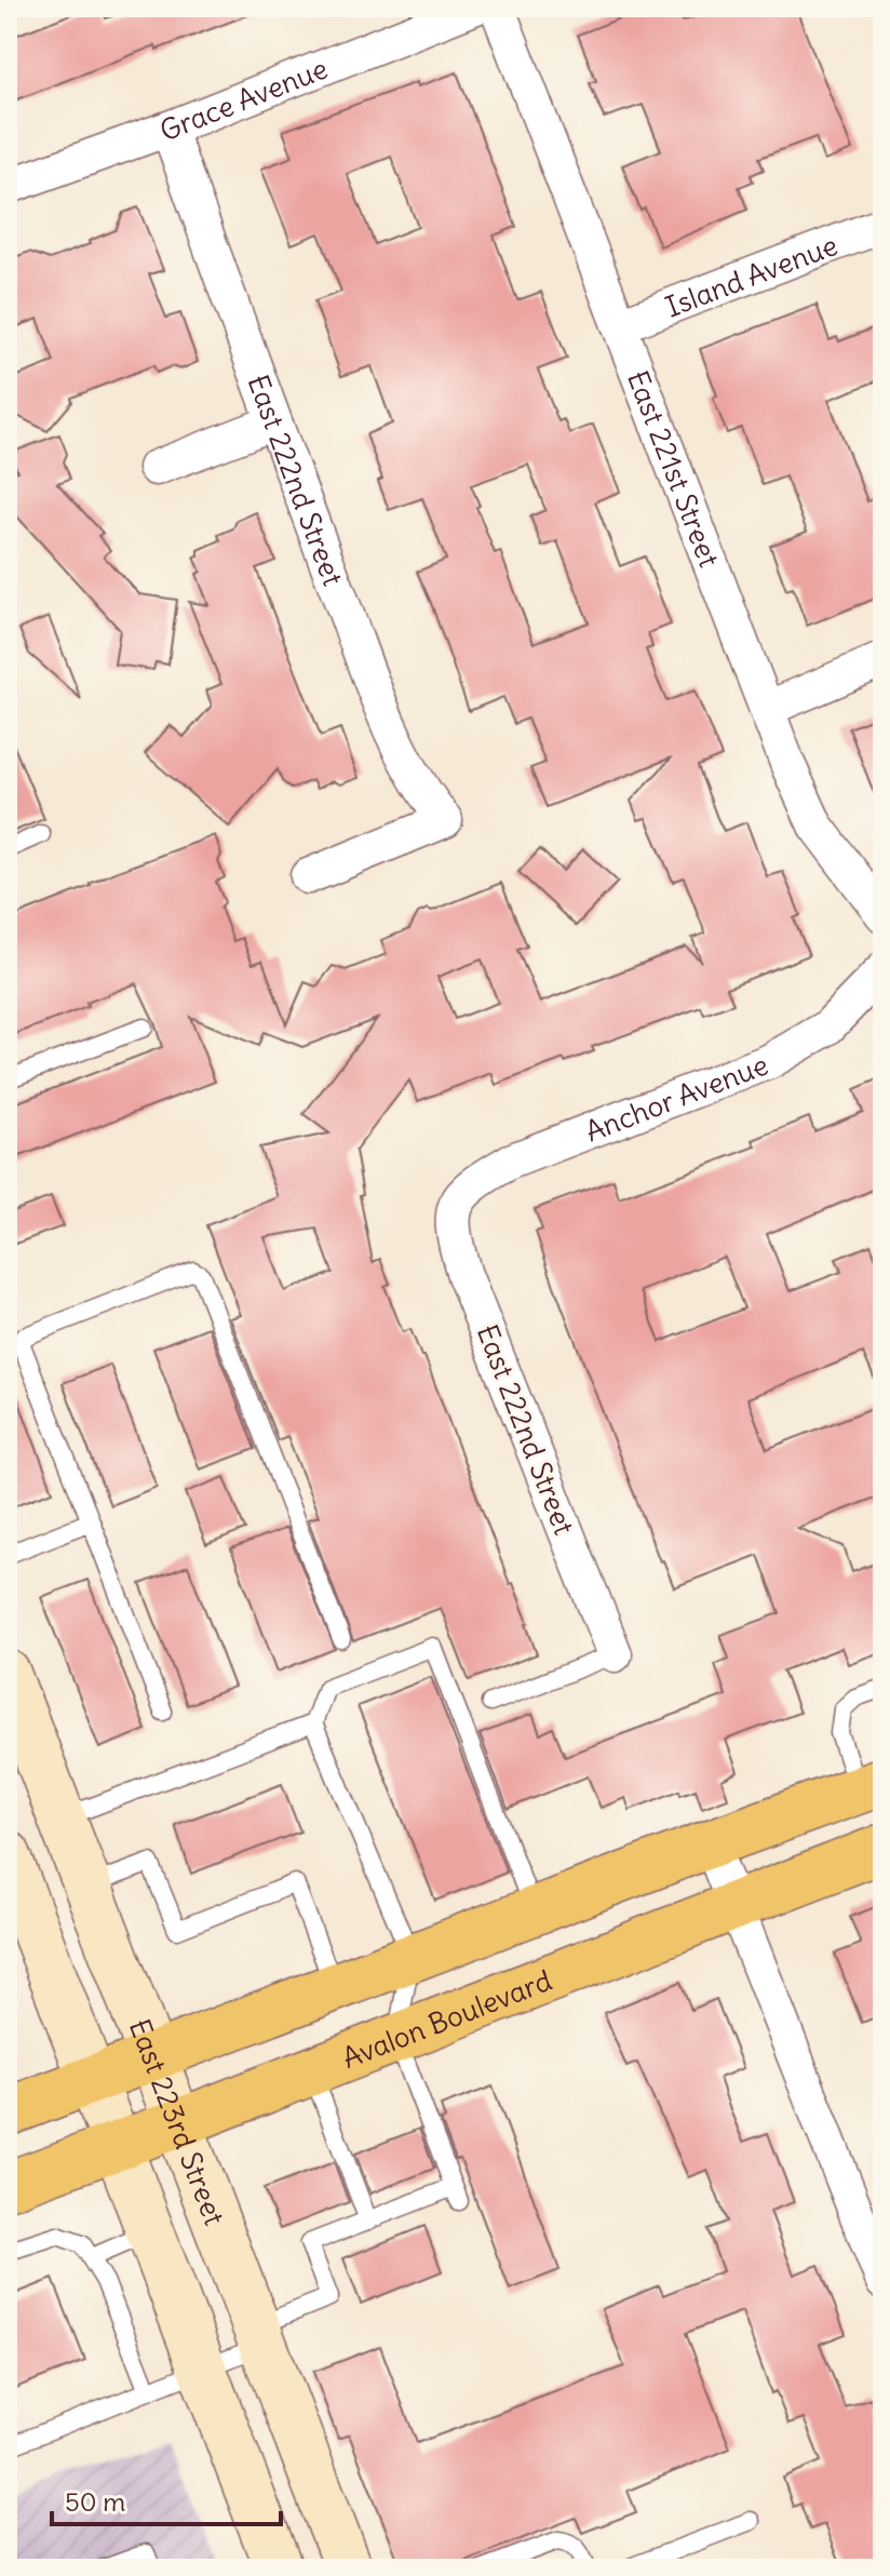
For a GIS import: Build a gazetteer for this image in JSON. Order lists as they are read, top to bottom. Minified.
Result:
{"streets":{"main road":["Avalon Boulevard","East 223rd Street"],"street":["Grace Avenue","Island Avenue","East 221st Street","East 222nd Street","Anchor Avenue"]},"crossings":[["Grace Avenue","East 222nd Street"],["Island Avenue","East 221st Street"],["East 222nd Street","Anchor Avenue"],["Avalon Boulevard","East 223rd Street"]],"scale_bar":"50 m"}
